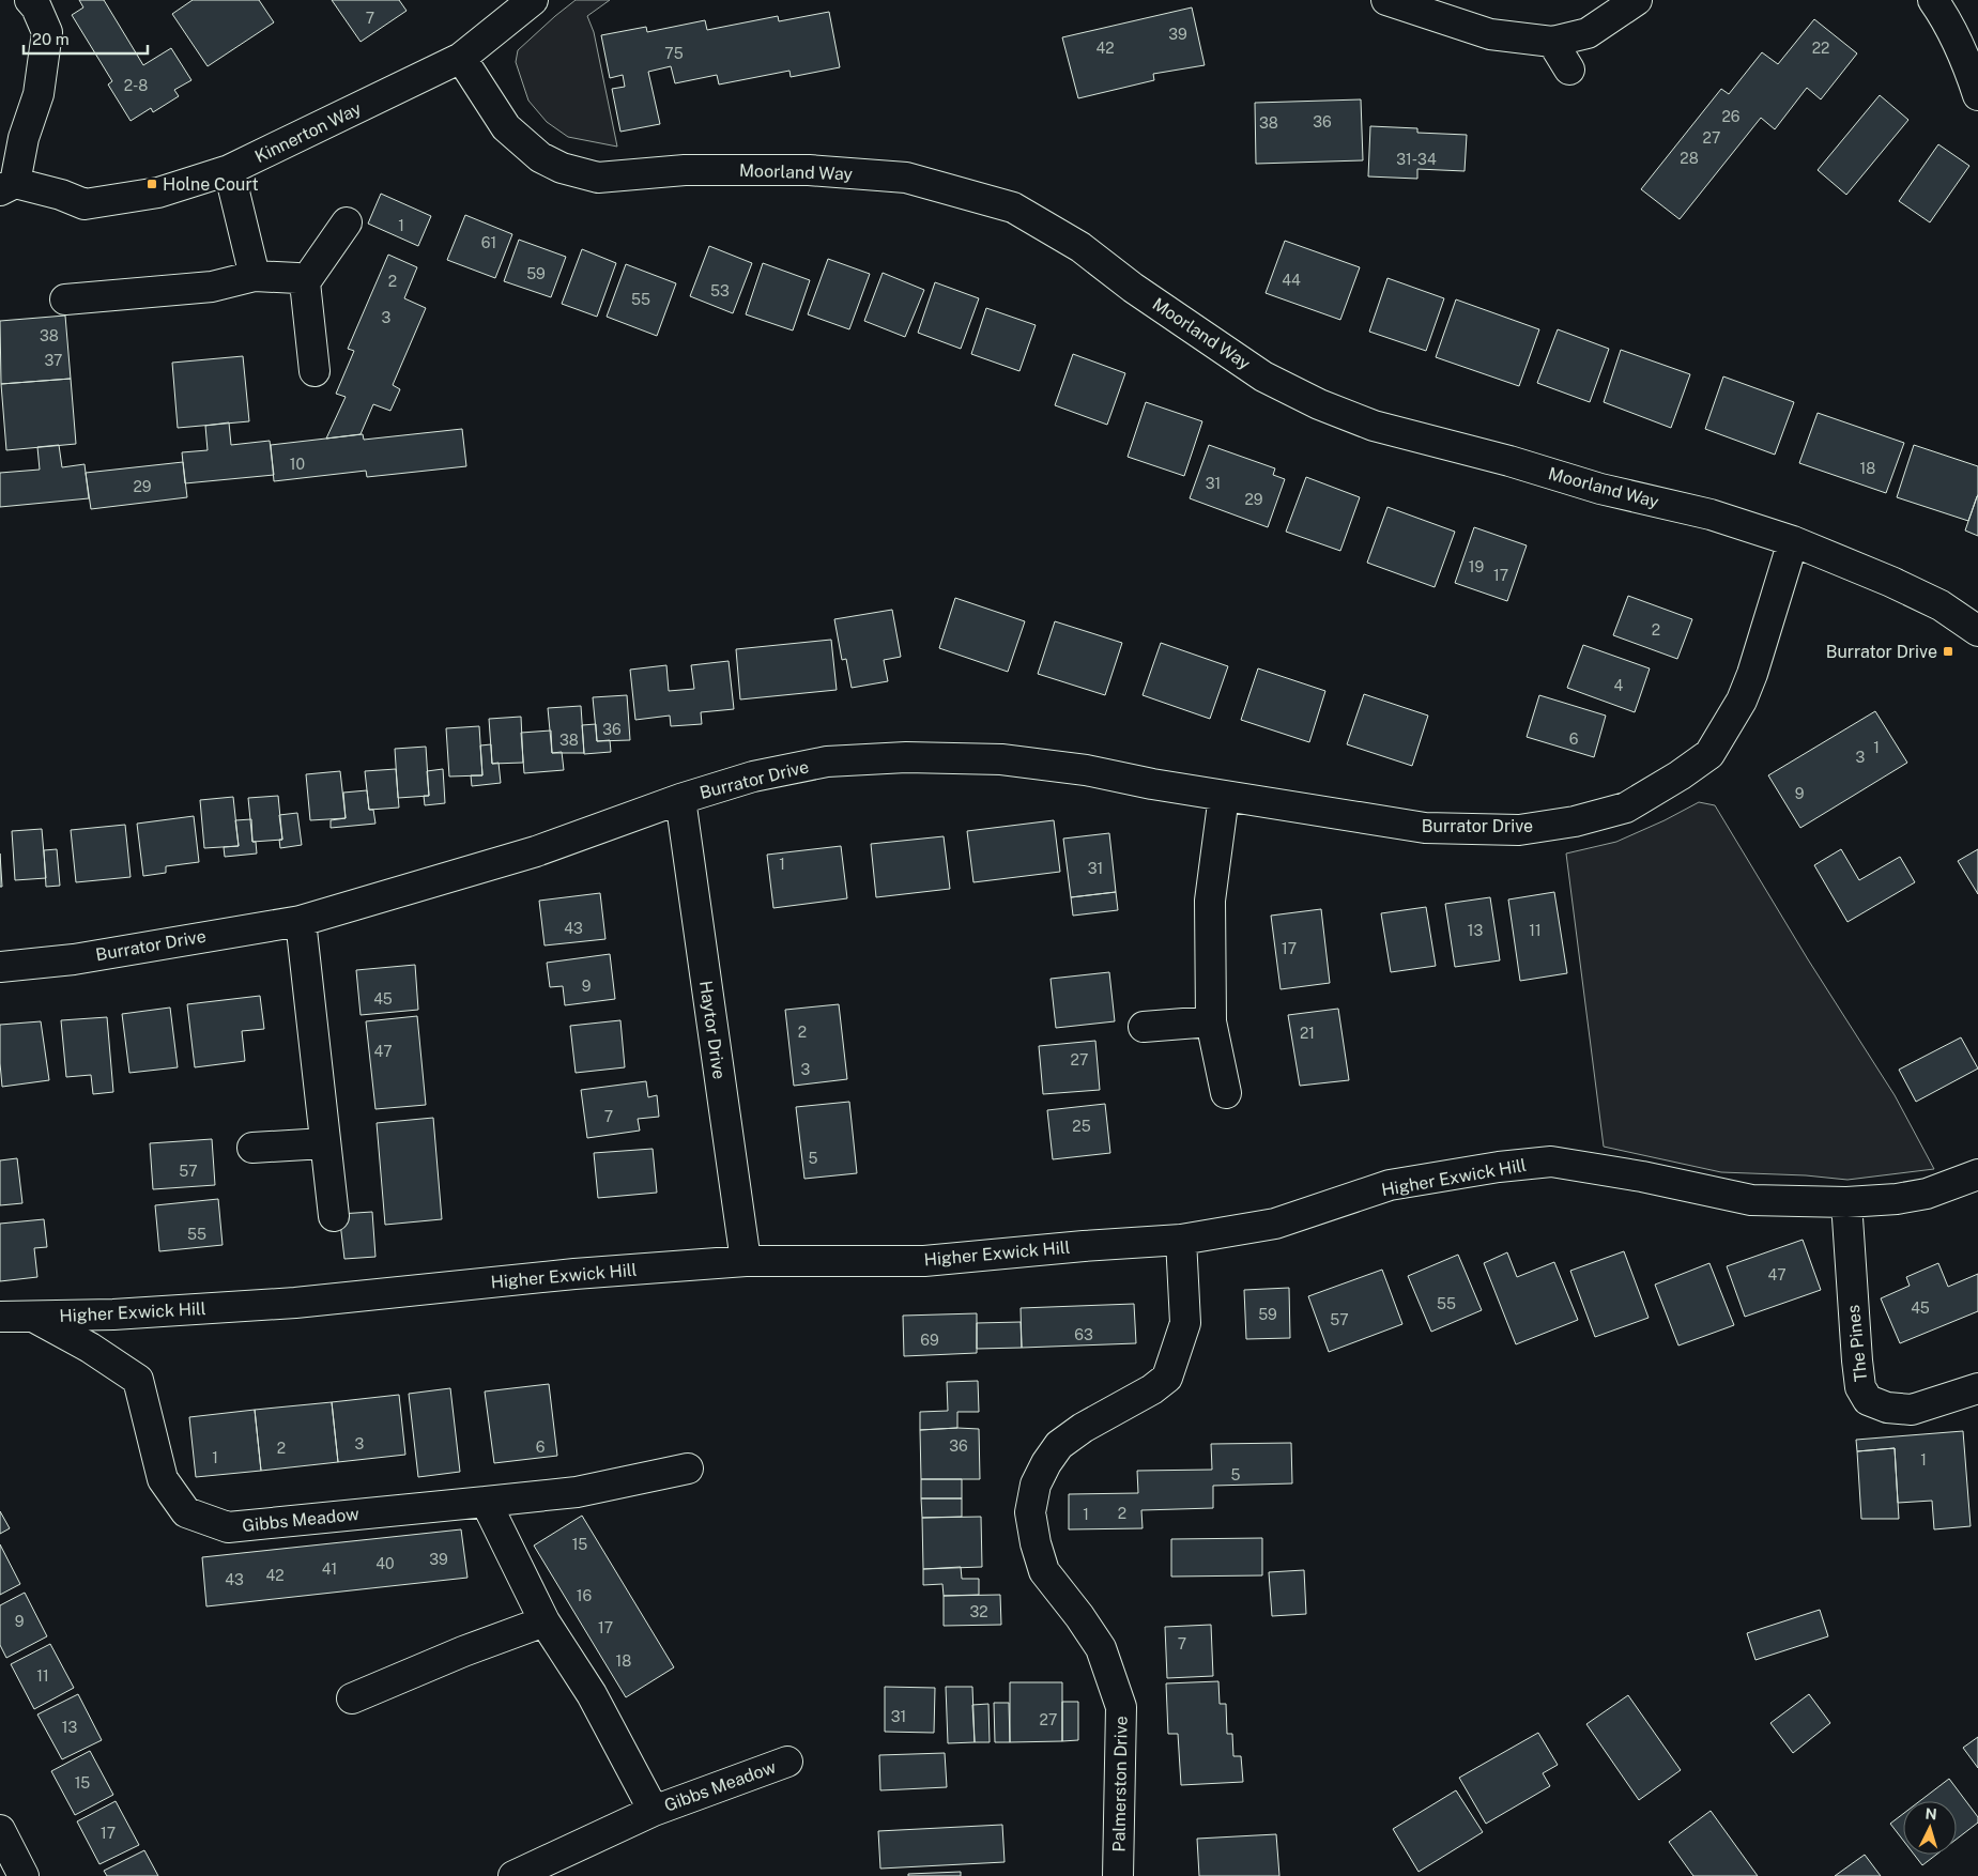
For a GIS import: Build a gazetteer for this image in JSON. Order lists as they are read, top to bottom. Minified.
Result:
{"streets":{"street":["Kinnerton Way","Moorland Way","Burrator Drive","Haytor Drive","Higher Exwick Hill","The Pines","Gibbs Meadow","Palmerston Drive"]},"crossings":[["Kinnerton Way","Moorland Way"],["Moorland Way","Burrator Drive"],["Burrator Drive","Haytor Drive"],["Haytor Drive","Higher Exwick Hill"],["Higher Exwick Hill","The Pines"],["Higher Exwick Hill","Gibbs Meadow"],["Higher Exwick Hill","Palmerston Drive"]],"places":{"transit":["Holne Court","Burrator Drive"]},"house_numbers":["7","39","42","22","75","2-8","26","36","38","27","28","31-34","1","61","59","44","2","53","55","3","38","37","10","18","31","29","29","19","17","2","4","36","6","38","1","3","9","1","31","43","13","11","17","9","45","2","21","47","27","3","7","25","5","57","55","47","55","45","59","57","63","69","3","36","6","2","1","1","5","2","1","15","39","40","41","42","43","16","32","9","17","7","18","11","31","27","13","15","17"],"scale_bar":"20 m","north":"top"}
